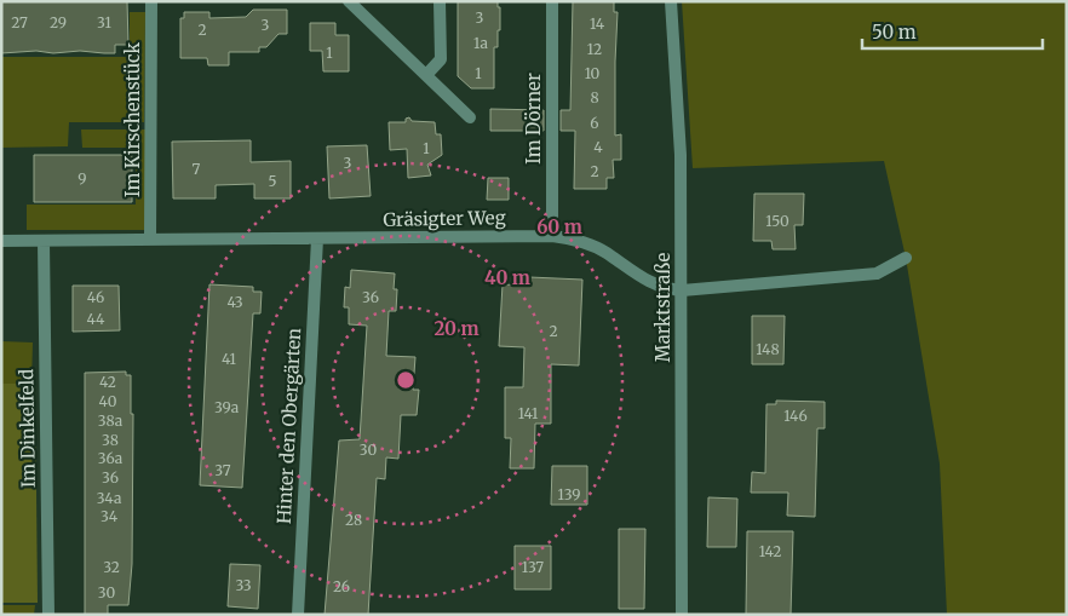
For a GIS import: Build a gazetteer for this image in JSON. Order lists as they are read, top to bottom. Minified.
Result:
{"streets":{"street":["Im Dörner","Im Kirschenstück","Gräsigter Weg","Marktstraße","Hinter den Obergärten","Im Dinkelfeld"]},"crossings":[["Im Dörner","Gräsigter Weg"],["Im Kirschenstück","Gräsigter Weg"],["Gräsigter Weg","Marktstraße"],["Gräsigter Weg","Hinter den Obergärten"],["Gräsigter Weg","Im Dinkelfeld"]],"house_numbers":["3","27","29","31","14","3","2","1a","12","1","1","10","8","6","4","1","3","7","2","9","5","150","46","36","43","44","2","148","41","42","40","39a","141","146","38a","38","30","36a","37","36","139","34a","34","28","142","32","137","33","26","30"],"scale_bar":"50 m","rings":["60 m","40 m","20 m"]}
